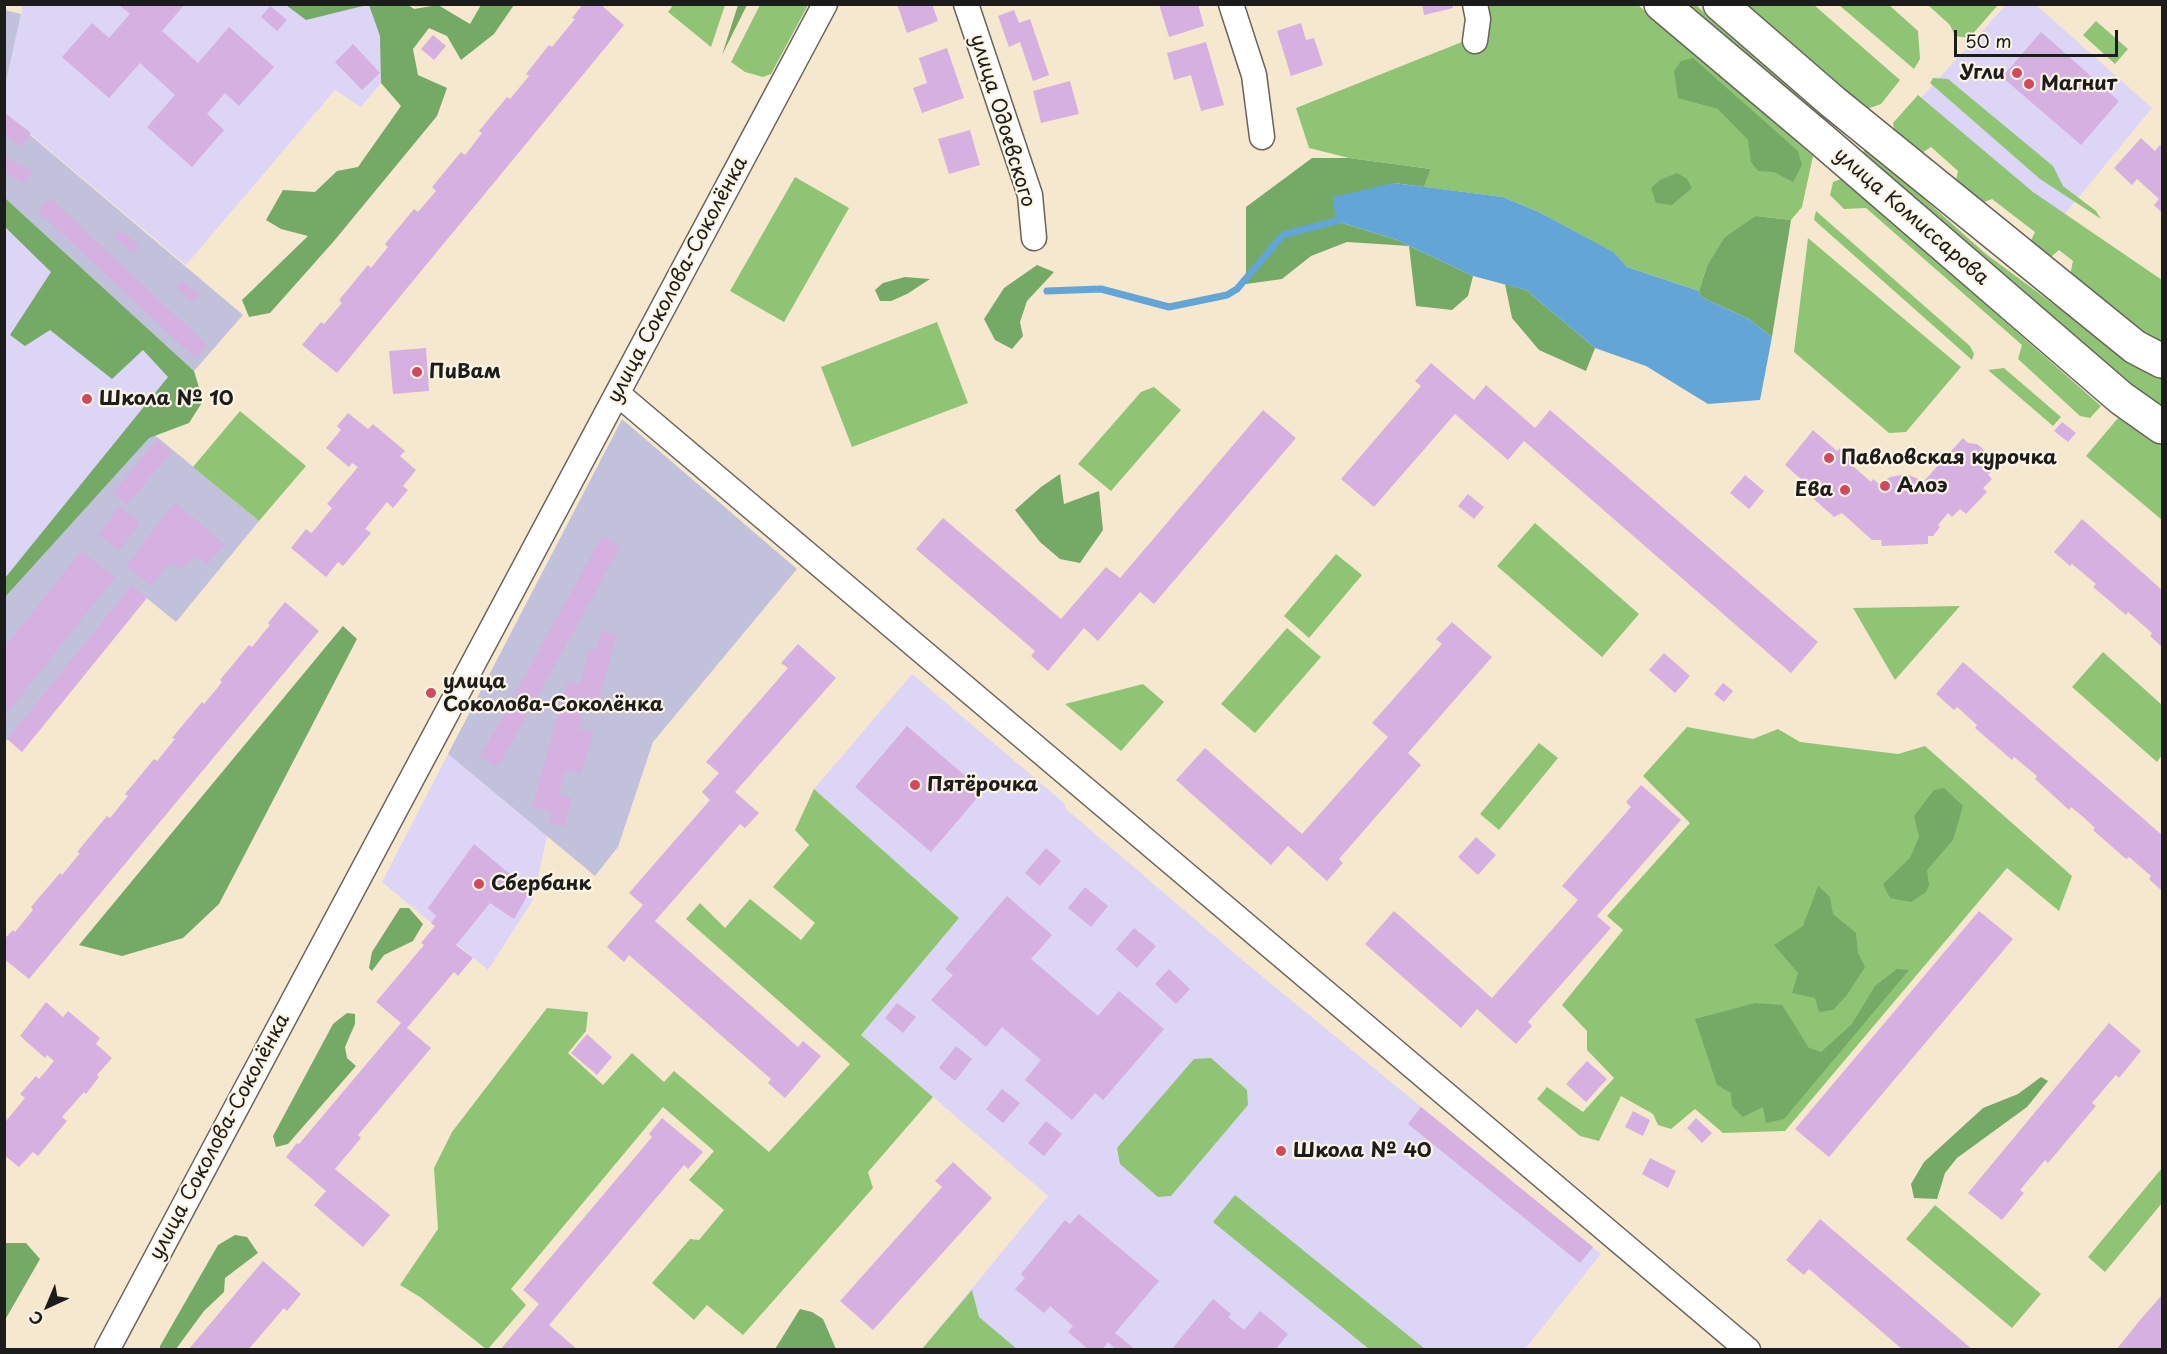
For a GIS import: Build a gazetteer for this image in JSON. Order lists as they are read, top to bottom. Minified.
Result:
{"streets":{"main road":["улица Комиссарова"],"street":["улица Одоевского","улица Соколова-Соколёнка"]},"places":["Угли","Магнит","ПиВам","Школа № 10","Павловская курочка","Алоэ","Ева","улица Соколова-Соколёнка","Пятёрочка","Сбербанк","Школа № 40"],"scale_bar":"50 m","north":"bottom left"}
